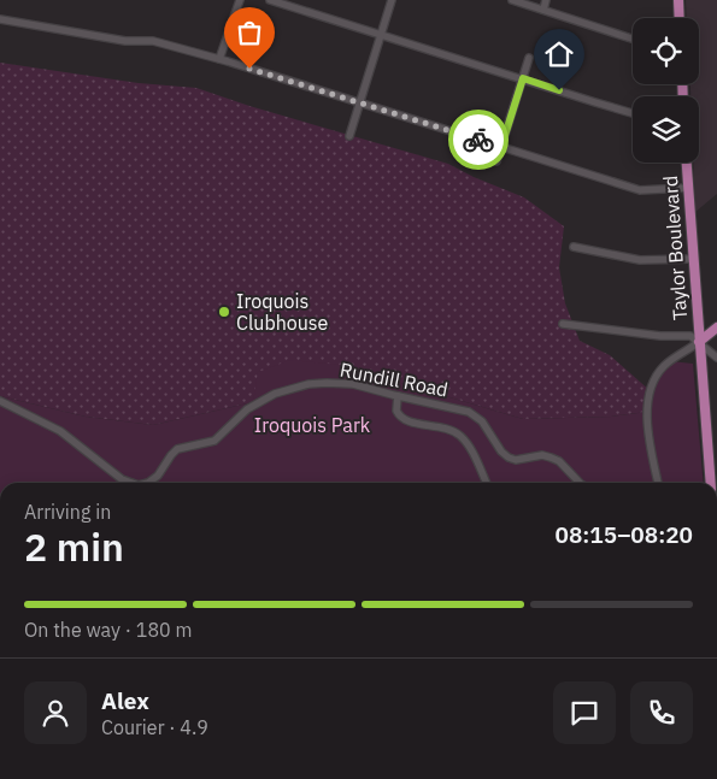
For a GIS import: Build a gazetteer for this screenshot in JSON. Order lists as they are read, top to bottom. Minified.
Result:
{"streets":{"main road":["Taylor Boulevard"],"street":["Rundill Road"]},"parks":["Iroquois Park"],"places":["Iroquois Clubhouse"],"page":{"heading":["2 min","Arriving in","08:15–08:20"],"panel":["Alex","Courier · 4.9"],"bar":"On the way · 180 m"}}
